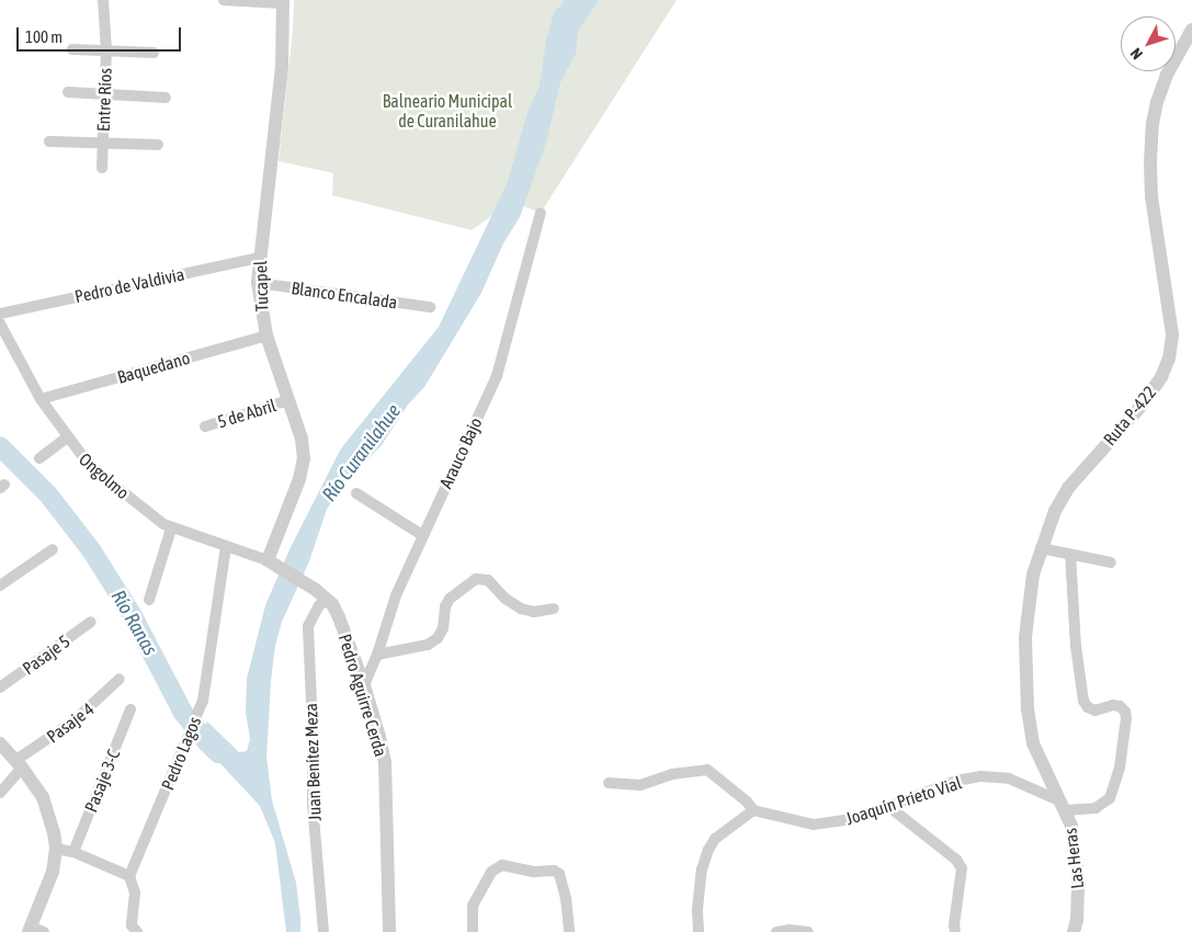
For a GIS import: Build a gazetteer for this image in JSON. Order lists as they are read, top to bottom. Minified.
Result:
{"streets":{"street":["Entre Ríos","Pedro de Valdivia","Tucapel","Blanco Encalada","Baquedano","5 de Abril","Ruta P-422","Arauco Bajo","Ongolmo","Pasaje 5","Pedro Aguirre Cerda","Pasaje 4","Pedro Lagos","Juan Benítez Meza","Pasaje 3-C","Joaquín Prieto Vial","Las Heras"]},"crossings":[["Pedro de Valdivia","Tucapel"],["Tucapel","Blanco Encalada"],["Tucapel","Baquedano"],["Tucapel","5 de Abril"],["Tucapel","Ongolmo"],["Tucapel","Pedro Aguirre Cerda"],["Baquedano","Ongolmo"],["Ruta P-422","Las Heras"],["Arauco Bajo","Pedro Aguirre Cerda"],["Ongolmo","Pedro Aguirre Cerda"],["Ongolmo","Pedro Lagos"],["Pedro Aguirre Cerda","Juan Benítez Meza"],["Joaquín Prieto Vial","Las Heras"]],"water":["Río Curanilahue","Río Ranas"],"parks":["Balneario Municipal de Curanilahue"],"scale_bar":"100 m","north":"bottom left"}
